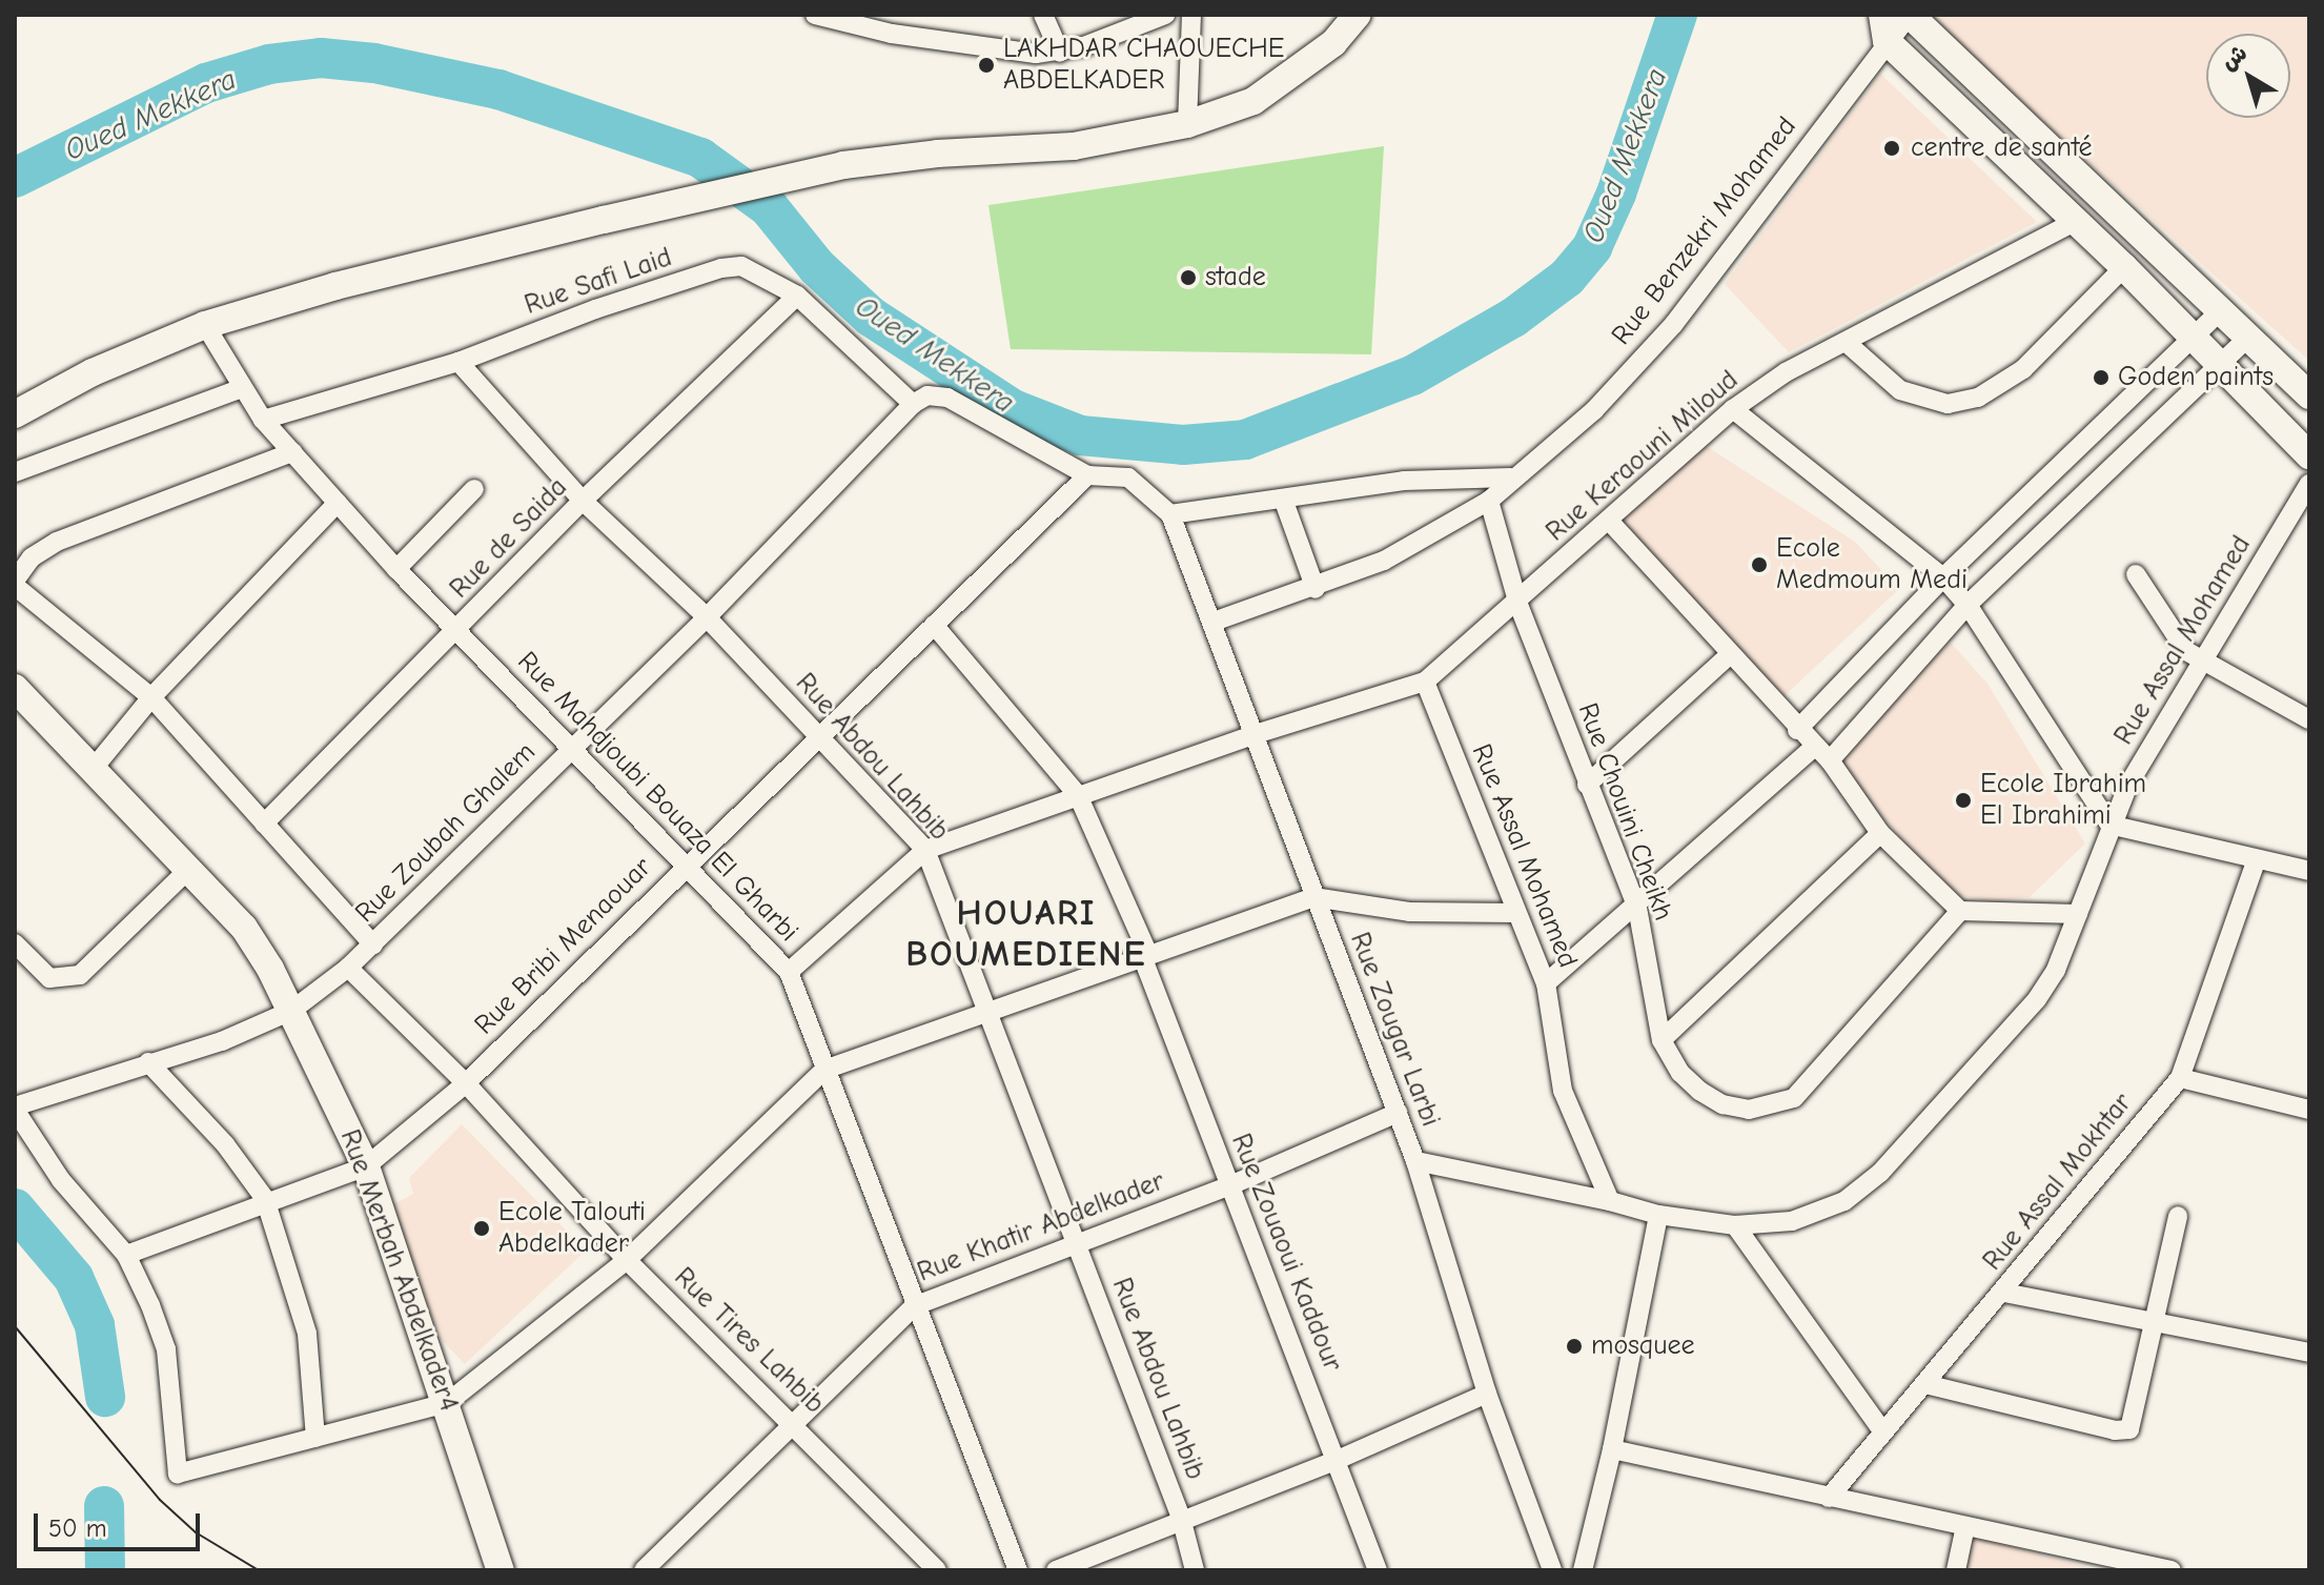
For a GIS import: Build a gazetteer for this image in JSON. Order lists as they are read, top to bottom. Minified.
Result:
{"streets":{"main road":["Rue Merbah Abdelkader4"],"street":["Rue Benzekri Mohamed","Rue Safi Laid","Rue Keraouni Miloud","Rue de Saida","Rue Assal Mohamed","Rue Abdou Lahbib","Rue Mahdjoubi Bouaza El Gharbi","Rue Chouini Cheikh","Rue Zoubah Ghalem","Rue Bribi Menaouar","Rue Zougar Larbi","Rue Assal Mokhtar","Rue Khatir Abdelkader","Rue Zouaoui Kaddour","Rue Tires Lahbib"]},"crossings":[["Rue Benzekri Mohamed","Rue Chouini Cheikh"],["Rue Benzekri Mohamed","Rue Zougar Larbi"],["Rue Safi Laid","Rue de Saida"],["Rue Safi Laid","Rue Abdou Lahbib"],["Rue Safi Laid","Rue Mahdjoubi Bouaza El Gharbi"],["Rue Safi Laid","Rue Zoubah Ghalem"],["Rue Keraouni Miloud","Rue Assal Mohamed"],["Rue Keraouni Miloud","Rue Abdou Lahbib"],["Rue Keraouni Miloud","Rue Chouini Cheikh"],["Rue Keraouni Miloud","Rue Zougar Larbi"],["Rue Keraouni Miloud","Rue Zouaoui Kaddour"],["Rue de Saida","Rue Abdou Lahbib"],["Rue de Saida","Rue Mahdjoubi Bouaza El Gharbi"],["Rue Abdou Lahbib","Rue Zoubah Ghalem"],["Rue Abdou Lahbib","Rue Bribi Menaouar"],["Rue Abdou Lahbib","Rue Khatir Abdelkader"],["Rue Mahdjoubi Bouaza El Gharbi","Rue Zoubah Ghalem"],["Rue Mahdjoubi Bouaza El Gharbi","Rue Bribi Menaouar"],["Rue Mahdjoubi Bouaza El Gharbi","Rue Khatir Abdelkader"],["Rue Zoubah Ghalem","Rue Merbah Abdelkader4"],["Rue Zoubah Ghalem","Rue Tires Lahbib"],["Rue Bribi Menaouar","Rue Zouaoui Kaddour"],["Rue Bribi Menaouar","Rue Merbah Abdelkader4"],["Rue Bribi Menaouar","Rue Tires Lahbib"],["Rue Zougar Larbi","Rue Khatir Abdelkader"],["Rue Khatir Abdelkader","Rue Zouaoui Kaddour"],["Rue Khatir Abdelkader","Rue Tires Lahbib"]],"districts":["HOUARI BOUMEDIENE"],"water":["Oued Mekkera"],"places":["LAKHDAR CHAOUECHE ABDELKADER","centre de santé","stade","Goden paints","Ecole Medmoum Medi","Ecole Ibrahim El Ibrahimi","Ecole Talouti Abdelkader","mosquee"],"scale_bar":"50 m","north":"top left"}
